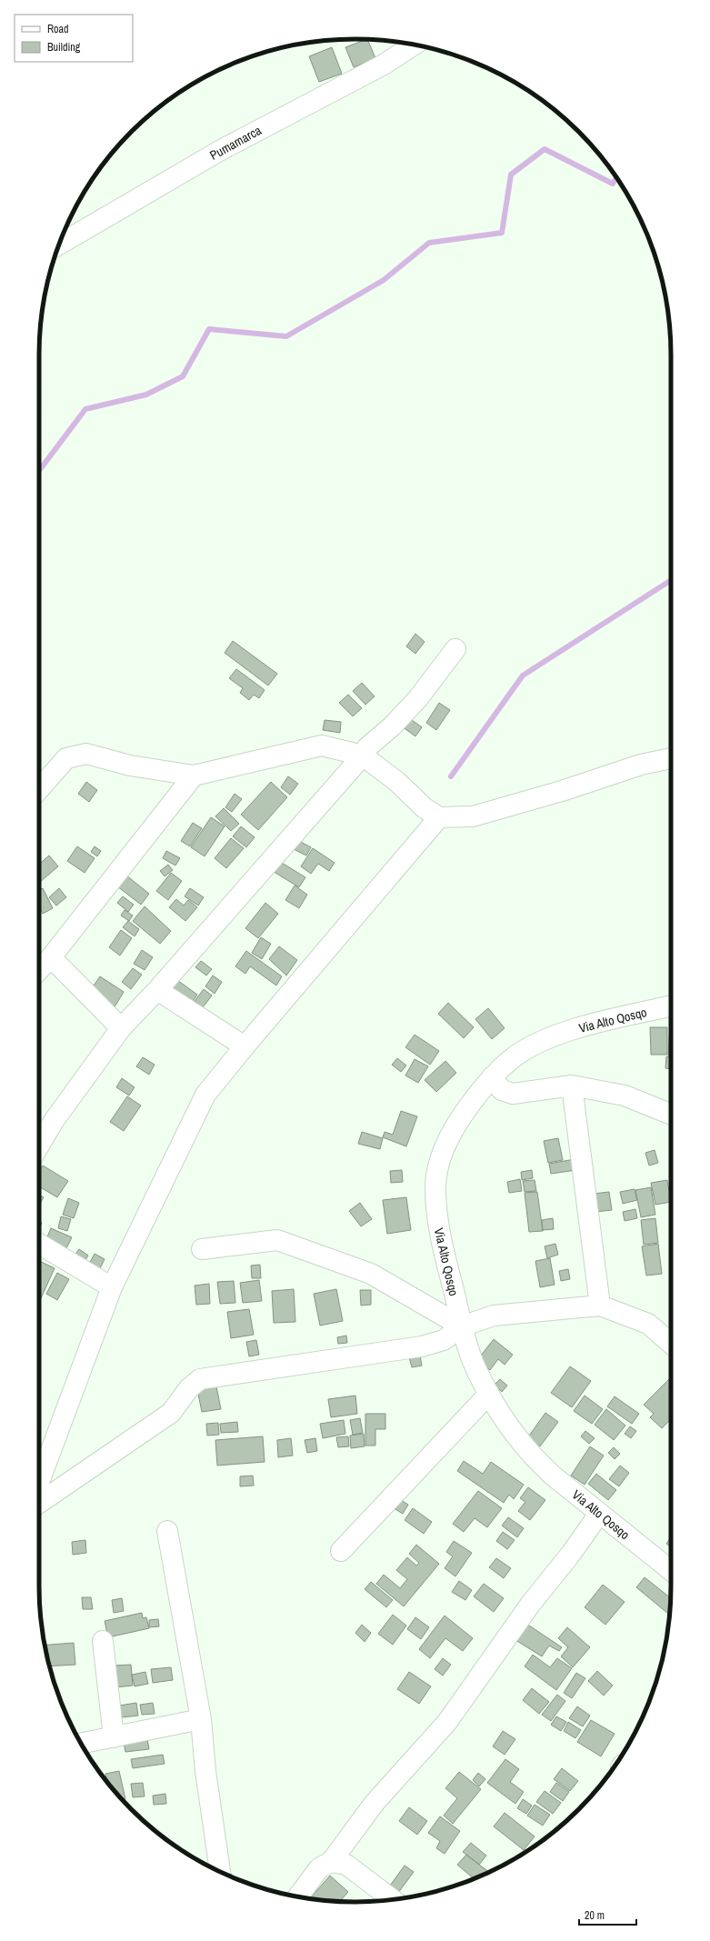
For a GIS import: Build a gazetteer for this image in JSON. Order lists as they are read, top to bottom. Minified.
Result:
{"streets":{"street":["Pumamarca","Via Alto Qosqo"]},"legend":["Road","Building"],"scale_bar":"20 m"}
